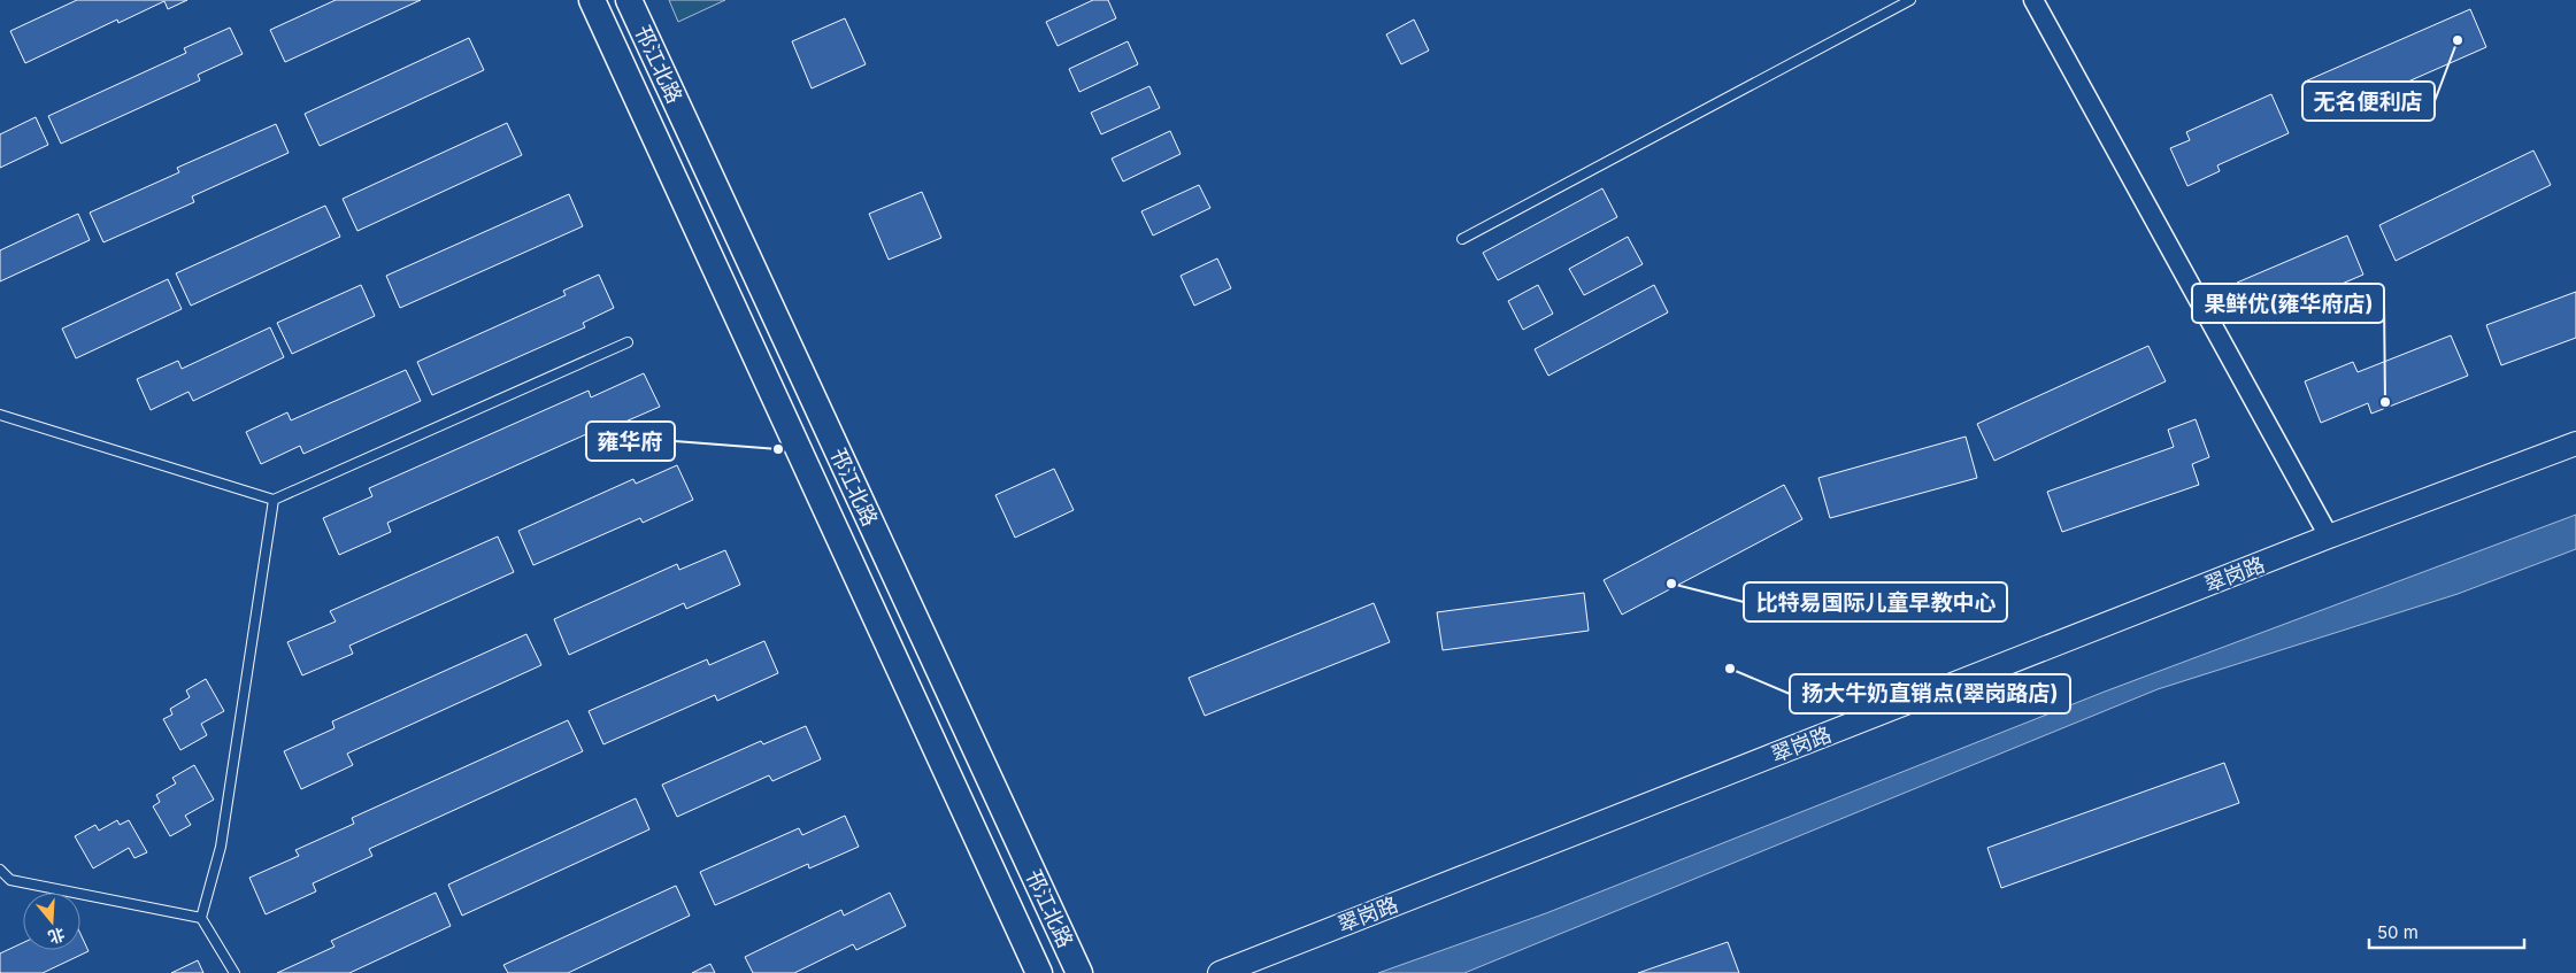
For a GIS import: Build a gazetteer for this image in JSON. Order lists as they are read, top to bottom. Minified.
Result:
{"streets":{"main road":["邗江北路"],"street":["翠岗路"]},"places":["无名便利店","果鲜优(雍华府店)","雍华府","比特易国际儿童早教中心","扬大牛奶直销点(翠岗路店)"],"scale_bar":"50 m","north":"bottom"}
